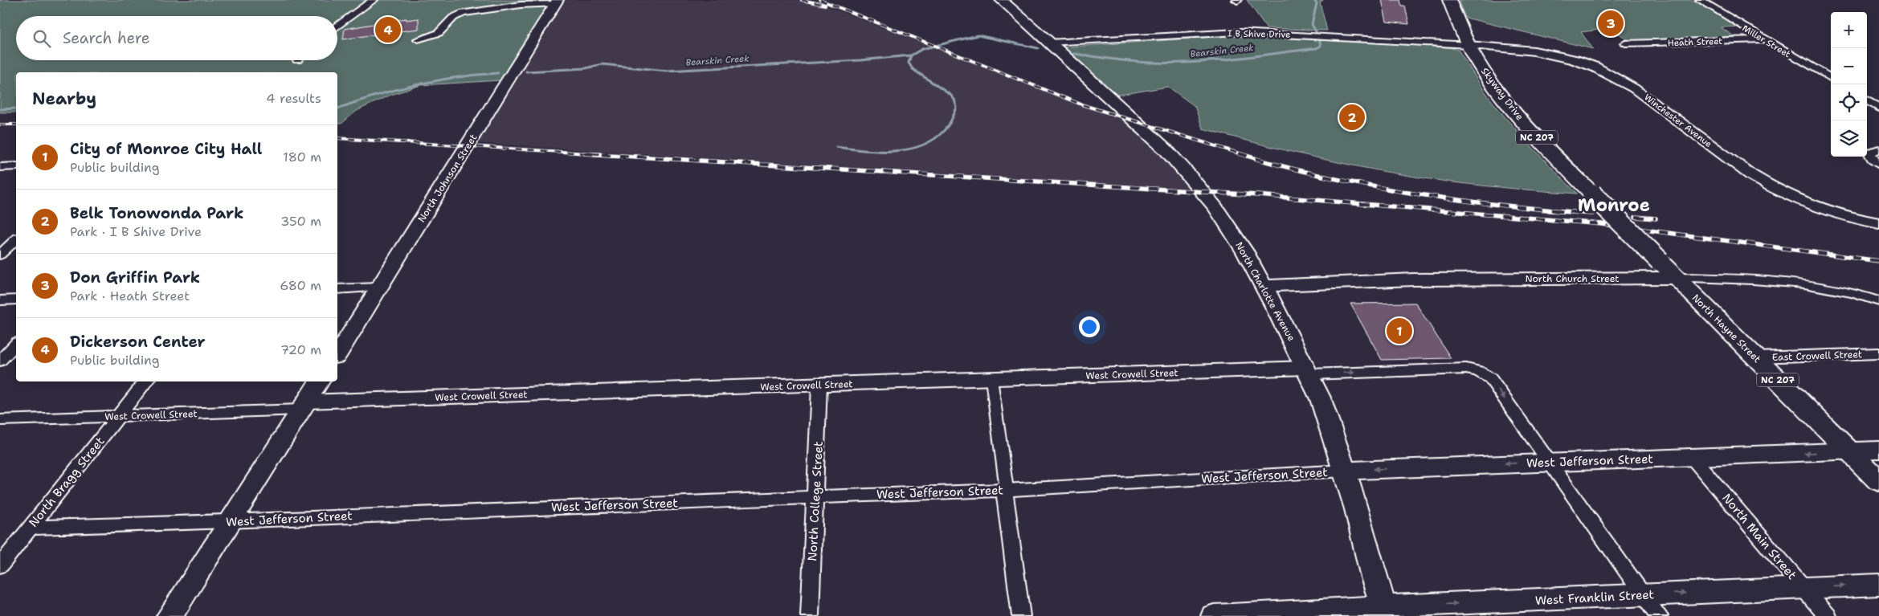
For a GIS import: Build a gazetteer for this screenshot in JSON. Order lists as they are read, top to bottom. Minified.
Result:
{"streets":{"main road":["Skyway Drive","NC 207","North Johnson Street","North Church Street","North Charlotte Avenue","North Hayne Street","West Jefferson Street","West Franklin Street"],"street":["I B Shive Drive","Miller Street","Heath Street","Winchester Avenue","East Crowell Street","West Crowell Street","North Bragg Street","North College Street","North Main Street"]},"crossings":[["I B Shive Drive","Skyway Drive"],["I B Shive Drive","Winchester Avenue"],["I B Shive Drive","North Charlotte Avenue"],["Miller Street","Heath Street"],["Skyway Drive","Winchester Avenue"],["Skyway Drive","North Church Street"],["Skyway Drive","North Hayne Street"],["North Church Street","North Charlotte Avenue"],["North Church Street","North Hayne Street"],["North Charlotte Avenue","West Crowell Street"],["North Charlotte Avenue","West Jefferson Street"],["North Charlotte Avenue","West Franklin Street"],["North Hayne Street","East Crowell Street"],["North Hayne Street","West Jefferson Street"],["West Crowell Street","West Jefferson Street"],["West Crowell Street","North Bragg Street"],["West Crowell Street","North College Street"],["West Jefferson Street","North Bragg Street"],["West Jefferson Street","North College Street"],["West Jefferson Street","North Main Street"],["North Main Street","West Franklin Street"]],"one_way":["West Franklin Street"],"districts":["Monroe"],"water":["Bearskin Creek"],"page":{"pins":["3","4","2","1"],"map_buttons":["+","−"],"search":"Search here","heading":["Nearby","4 results"],"list":[{"mark":"1","name":"City of Monroe City Hall","note":"Public building","value":"180 m"},{"mark":"2","name":"Belk Tonowonda Park","note":"Park · I B Shive Drive","value":"350 m"},{"mark":"3","name":"Don Griffin Park","note":"Park · Heath Street","value":"680 m"},{"mark":"4","name":"Dickerson Center","note":"Public building","value":"720 m"}]}}
